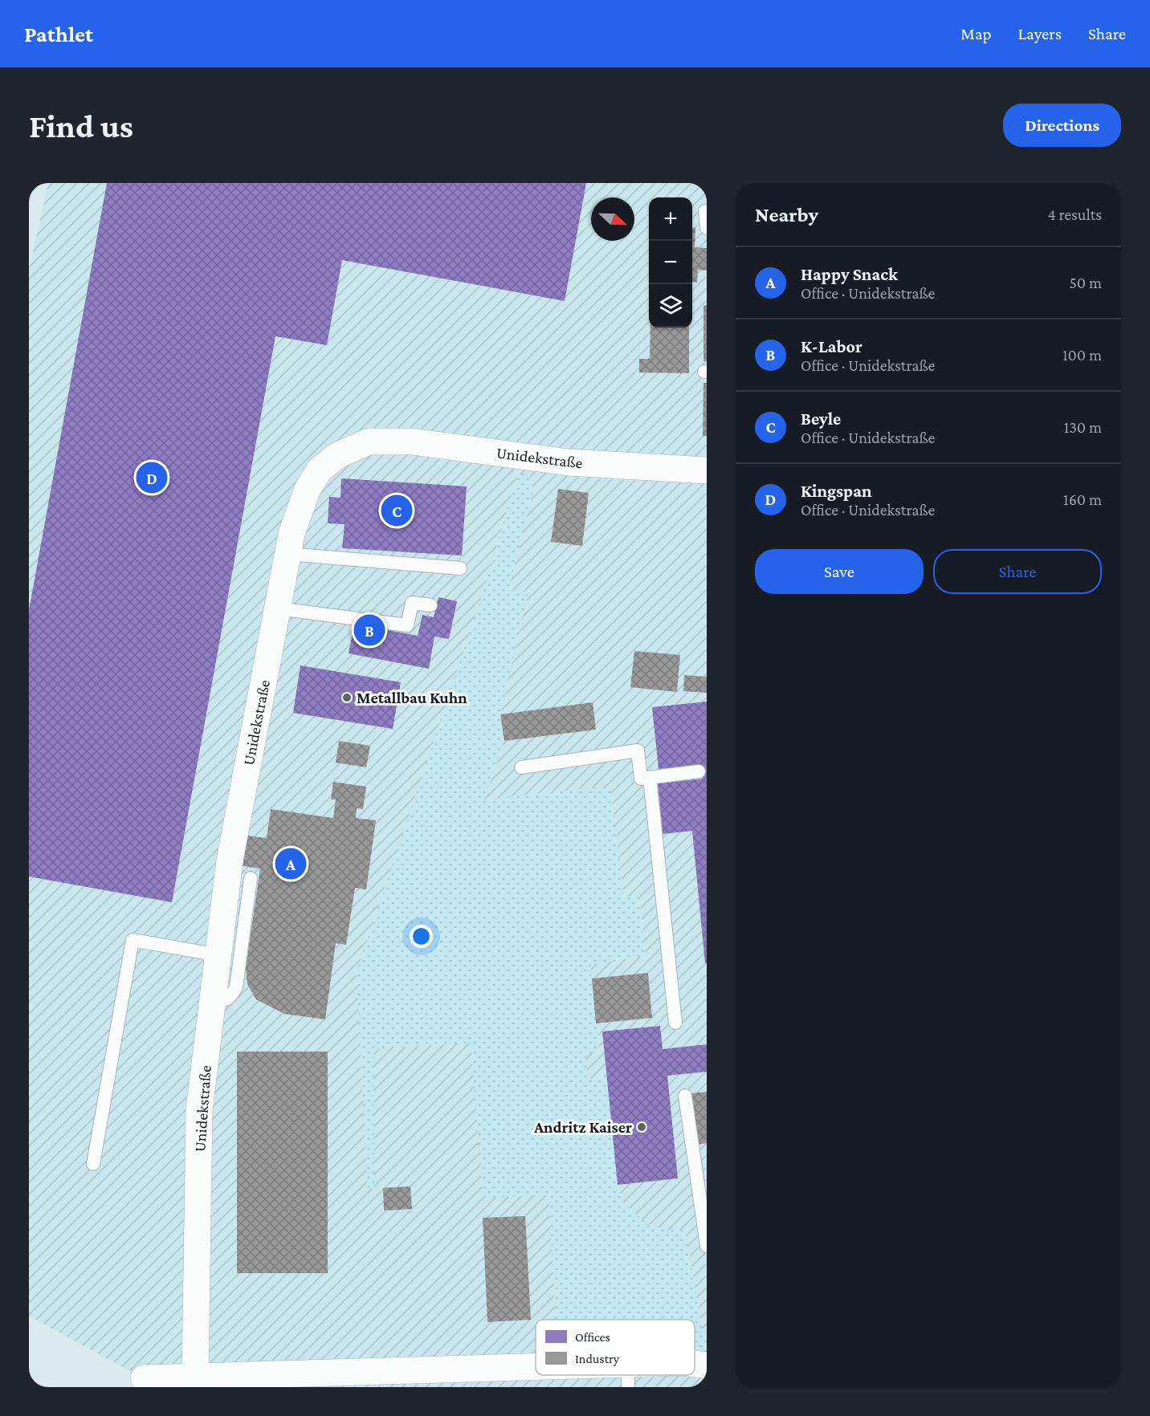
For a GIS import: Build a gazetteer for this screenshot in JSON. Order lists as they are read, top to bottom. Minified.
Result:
{"streets":{"street":["Unidekstraße"]},"places":["Metallbau Kuhn","Andritz Kaiser"],"legend":["Offices","Industry"],"north":"right","page":{"header":"Pathlet","nav":["Map","Layers","Share"],"buttons":["Directions",["Save","Share"]],"title":"Find us","heading":["Nearby","4 results"],"map_buttons":["+","−"],"list":[{"mark":"A","name":"Happy Snack","note":"Office · Unidekstraße","value":"50 m"},{"mark":"B","name":"K-Labor","note":"Office · Unidekstraße","value":"100 m"},{"mark":"C","name":"Beyle","note":"Office · Unidekstraße","value":"130 m"},{"mark":"D","name":"Kingspan","note":"Office · Unidekstraße","value":"160 m"}],"pins":["D","C","B","A"]}}
